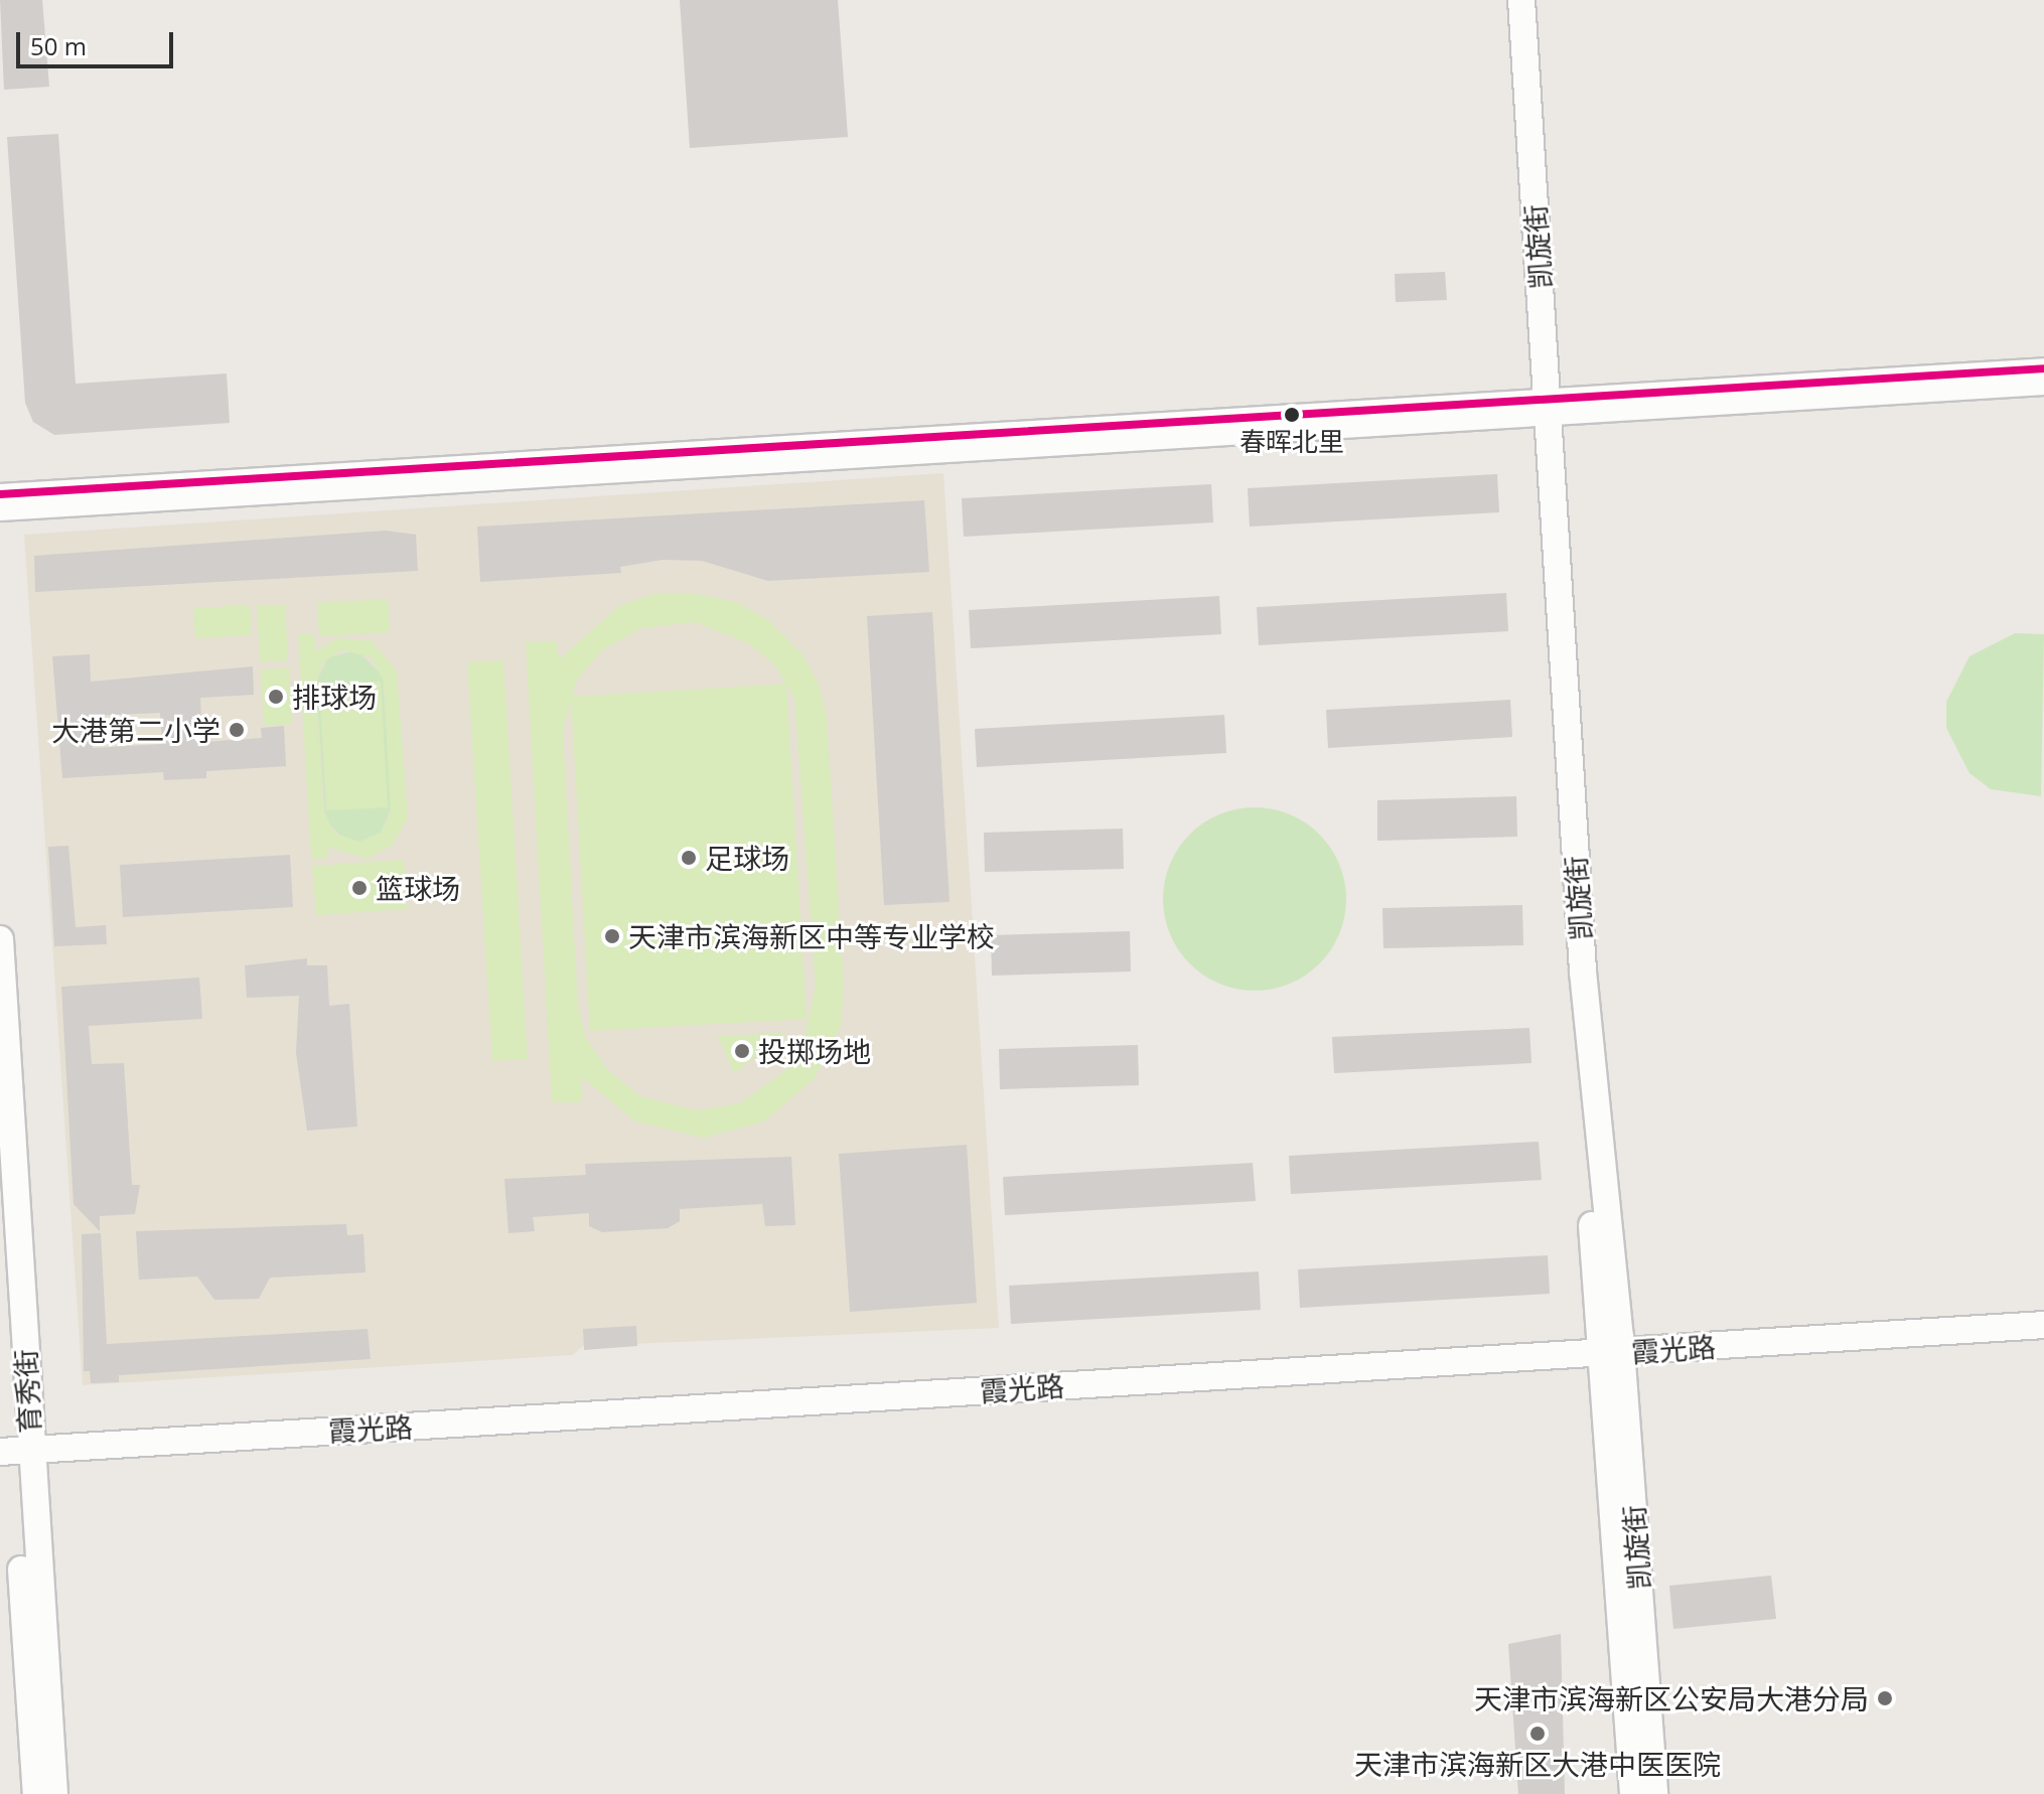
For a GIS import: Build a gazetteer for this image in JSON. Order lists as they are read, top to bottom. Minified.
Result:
{"streets":{"street":["凯旋街","霞光路","育秀街"]},"crossings":[["凯旋街","霞光路"],["霞光路","育秀街"]],"places":["春晖北里","排球场","大港第二小学","足球场","篮球场","天津市滨海新区中等专业学校","投掷场地","天津市滨海新区公安局大港分局","天津市滨海新区大港中医医院"],"scale_bar":"50 m"}
